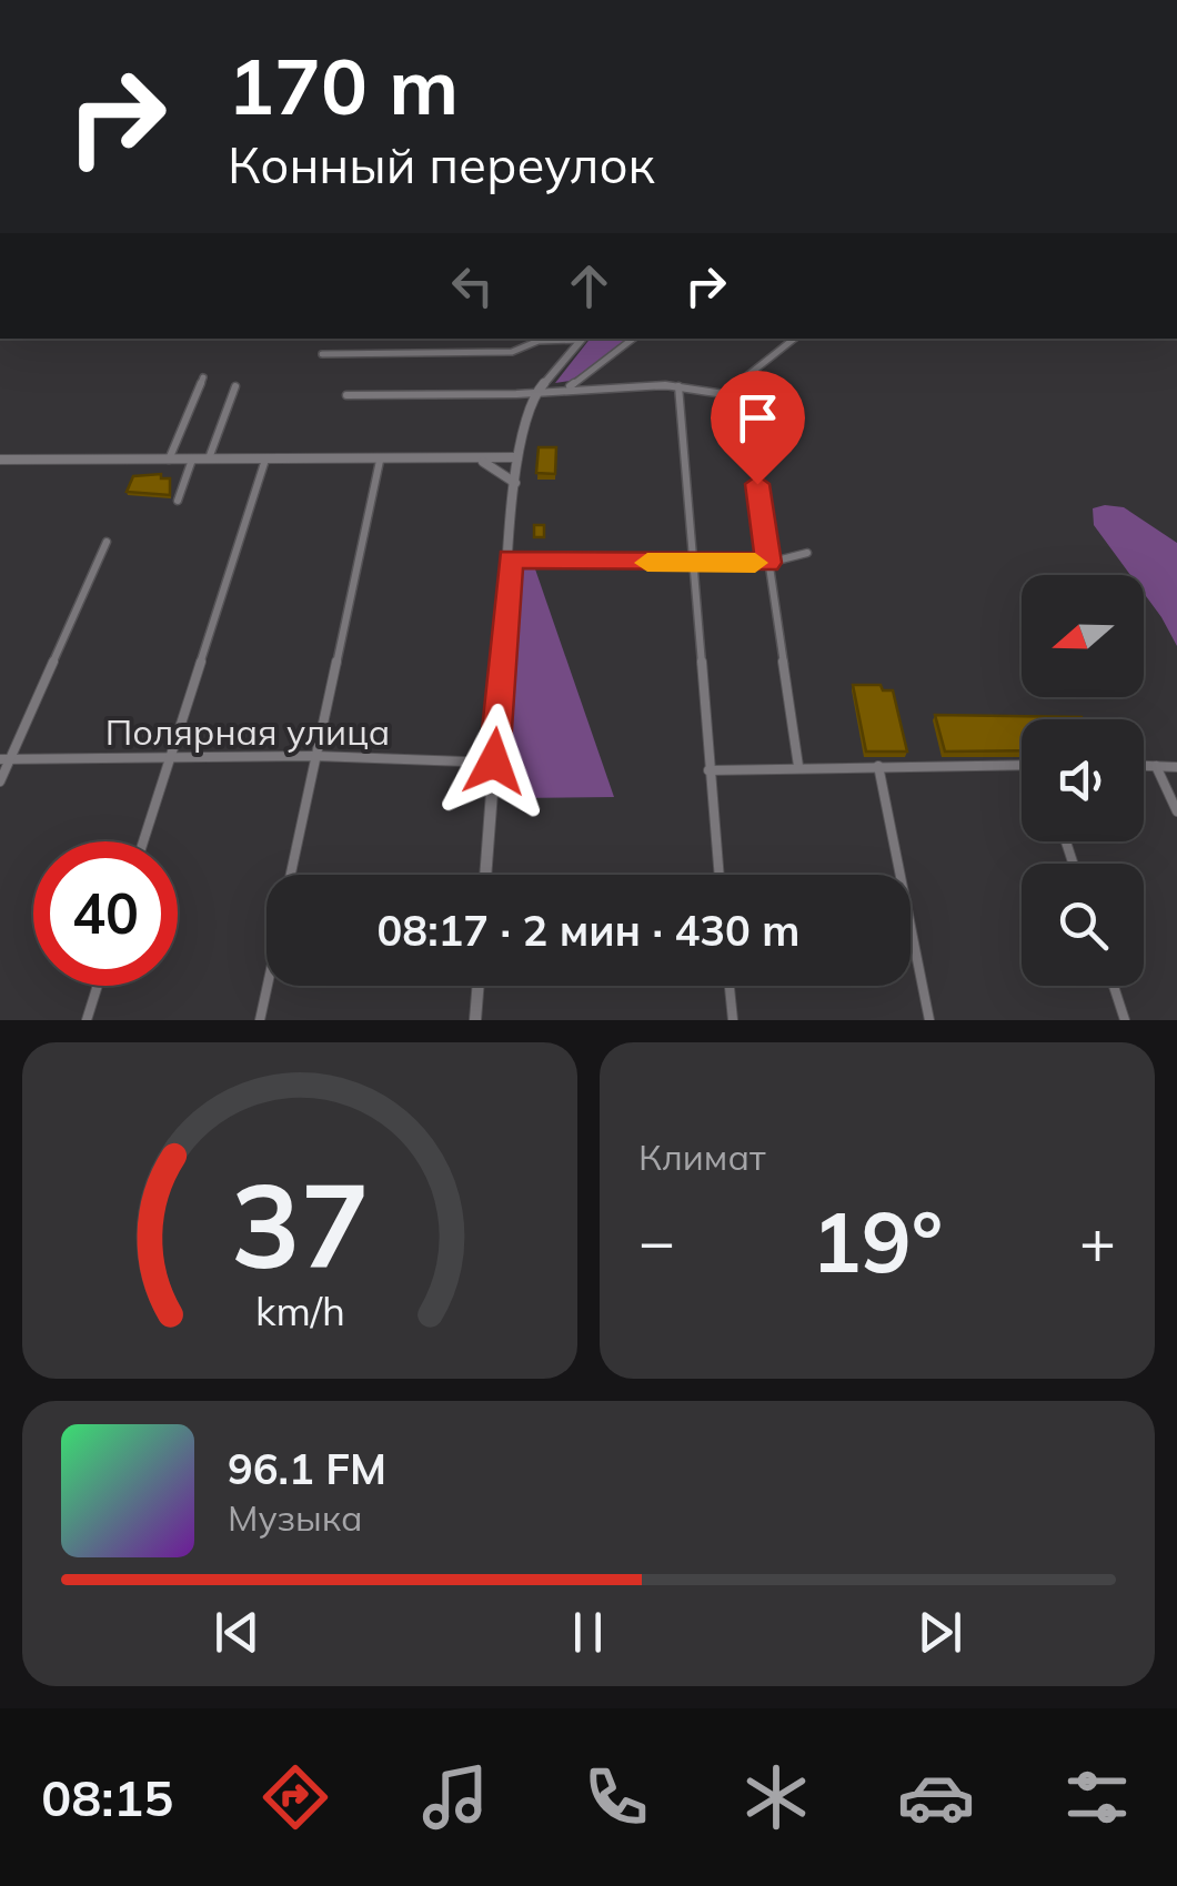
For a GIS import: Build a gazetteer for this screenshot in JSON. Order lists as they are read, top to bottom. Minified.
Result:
{"streets":{"street":["Полярная улица"]},"north":"left","page":{"turn":["170 m","Конный переулок"],"limit":"40","trip":"08:17 · 2 мин · 430 m","tile":"Климат","heat":["−","19°","+"],"song":["96.1 FM","Музыка"],"tabs":"08:15","gauge":["37","km/h"]}}
